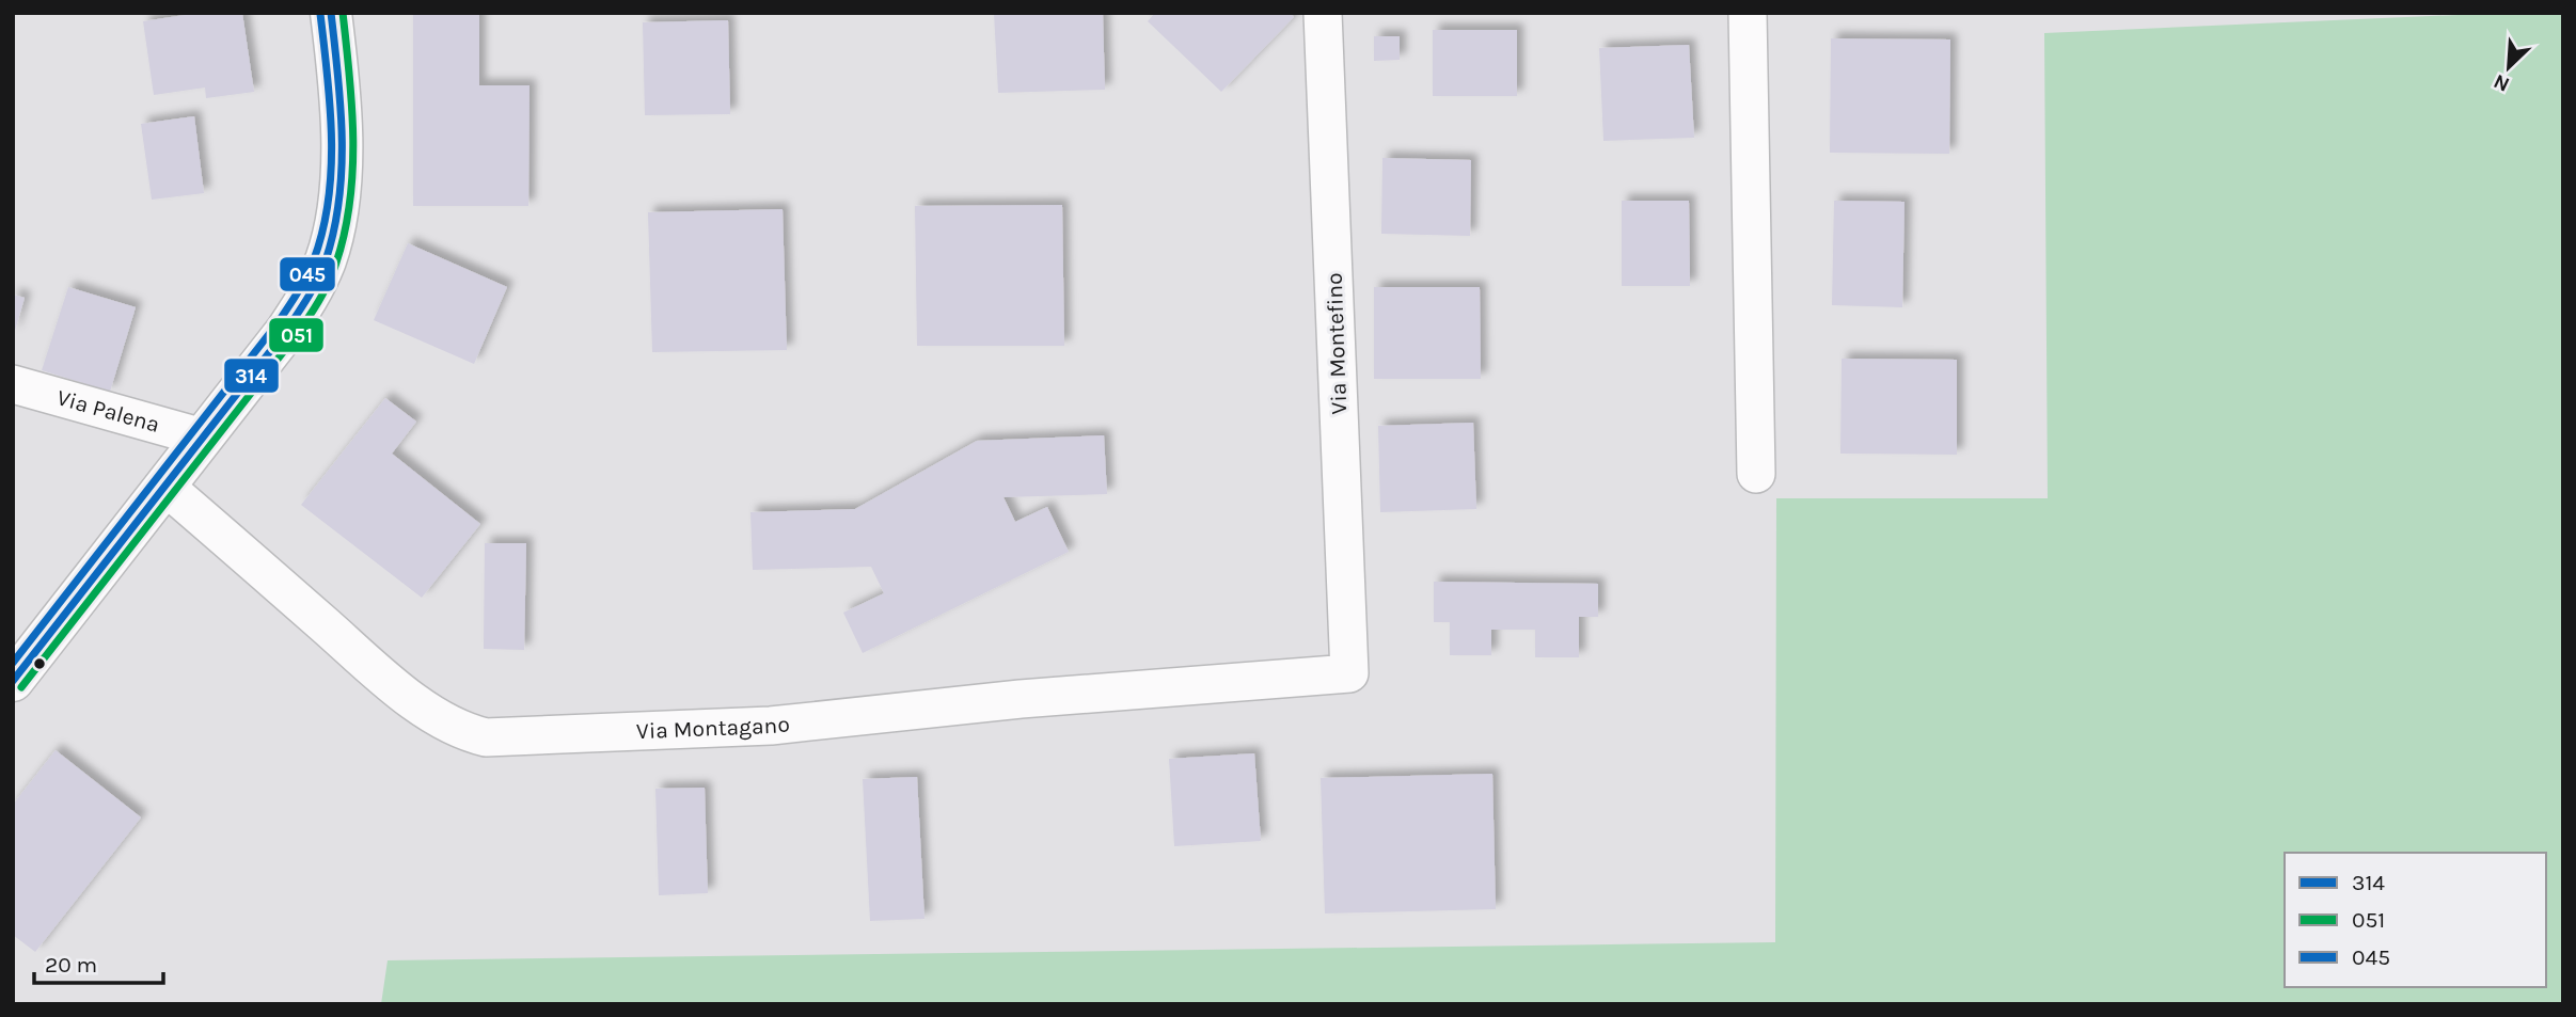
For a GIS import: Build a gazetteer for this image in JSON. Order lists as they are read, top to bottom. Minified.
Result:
{"streets":{"street":["Via Montefino","Via Palena","Via Montagano"]},"crossings":[["Via Montefino","Via Montagano"]],"lines":["transit line 314","transit line 051","transit line 045"],"legend":["314","051","045"],"scale_bar":"20 m","north":"bottom left"}
